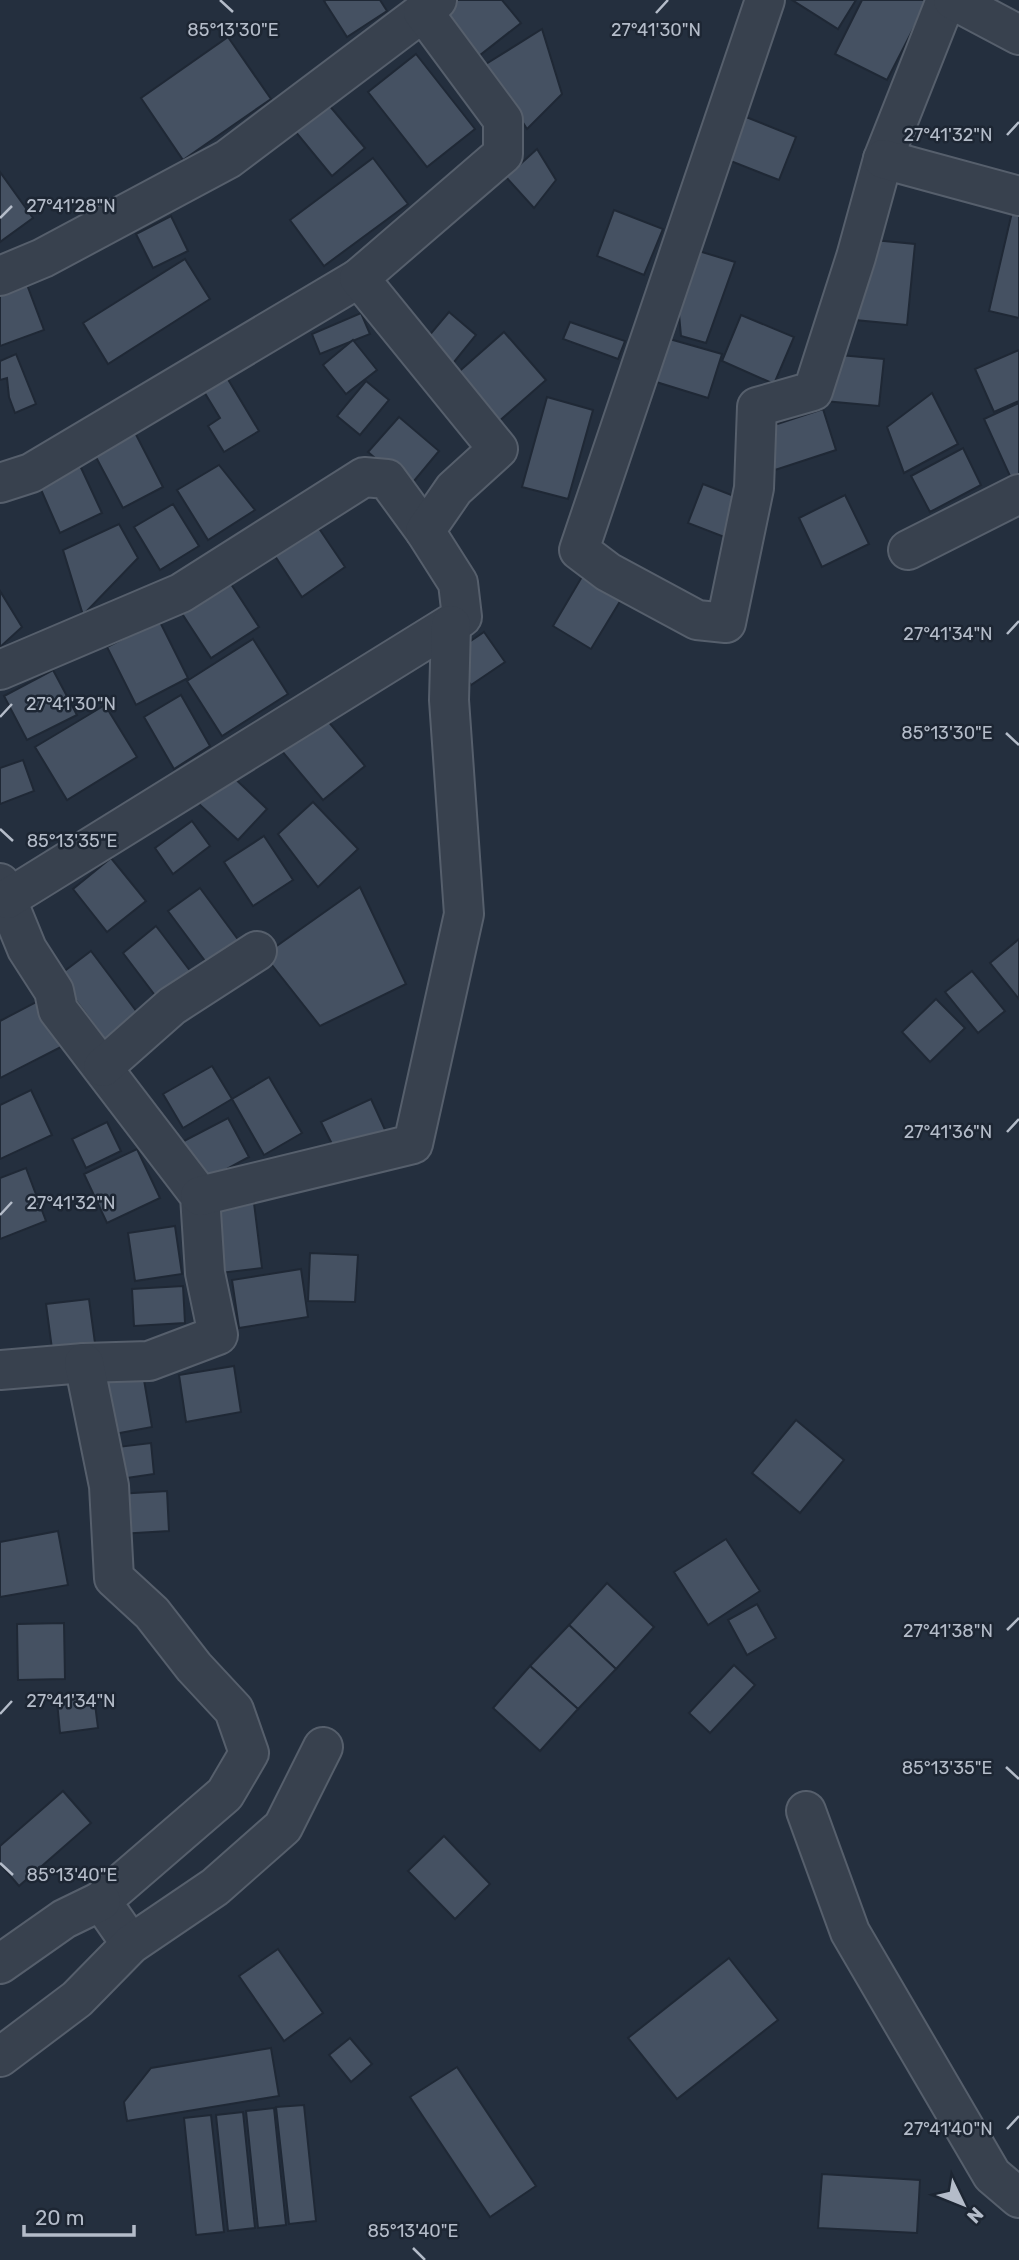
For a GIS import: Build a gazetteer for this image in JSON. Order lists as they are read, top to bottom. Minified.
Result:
{"scale_bar":"20 m","north":"bottom right","coordinates":["85°13'30\"E","27°41'30\"N","27°41'32\"N","27°41'28\"N","27°41'34\"N","85°13'35\"E","27°41'36\"N","27°41'38\"N","85°13'40\"E","27°41'40\"N"]}
